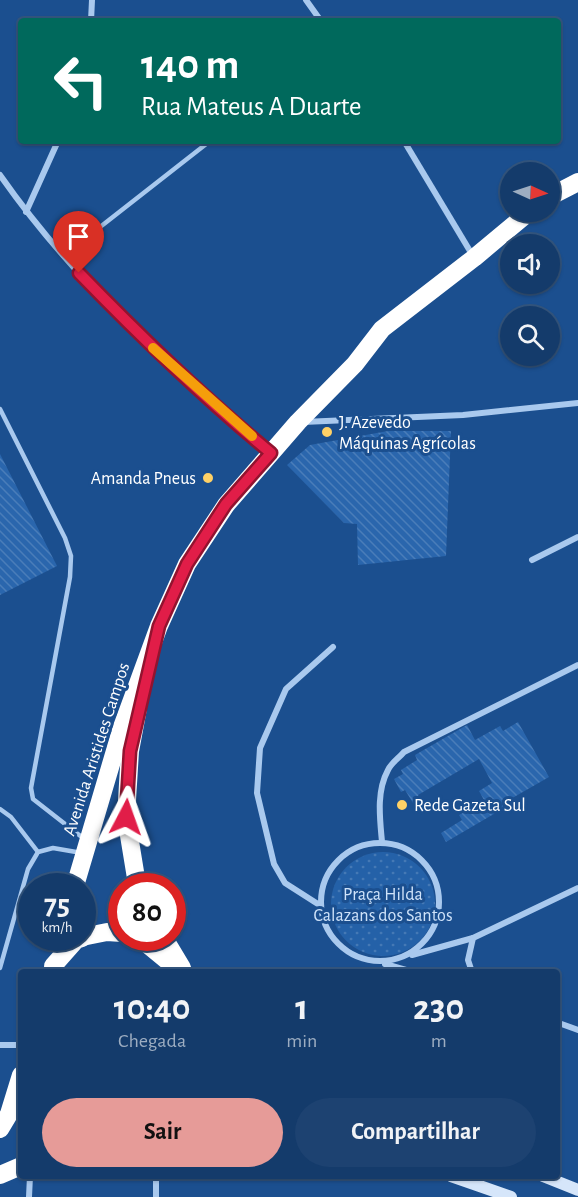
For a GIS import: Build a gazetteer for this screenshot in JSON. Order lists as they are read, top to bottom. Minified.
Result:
{"streets":{"highway":["Avenida Aristides Campos"]},"parks":["Praça Hilda Calazans dos Santos"],"places":["J. Azevedo Máquinas Agrícolas","Amanda Pneus","Rede Gazeta Sul"],"north":"right","page":{"turn":["140 m","Rua Mateus A Duarte"],"speed":"75 km/h","limit":"80","eta":["10:40","Chegada","1","min","230","m"],"buttons":["Sair","Compartilhar"]}}
